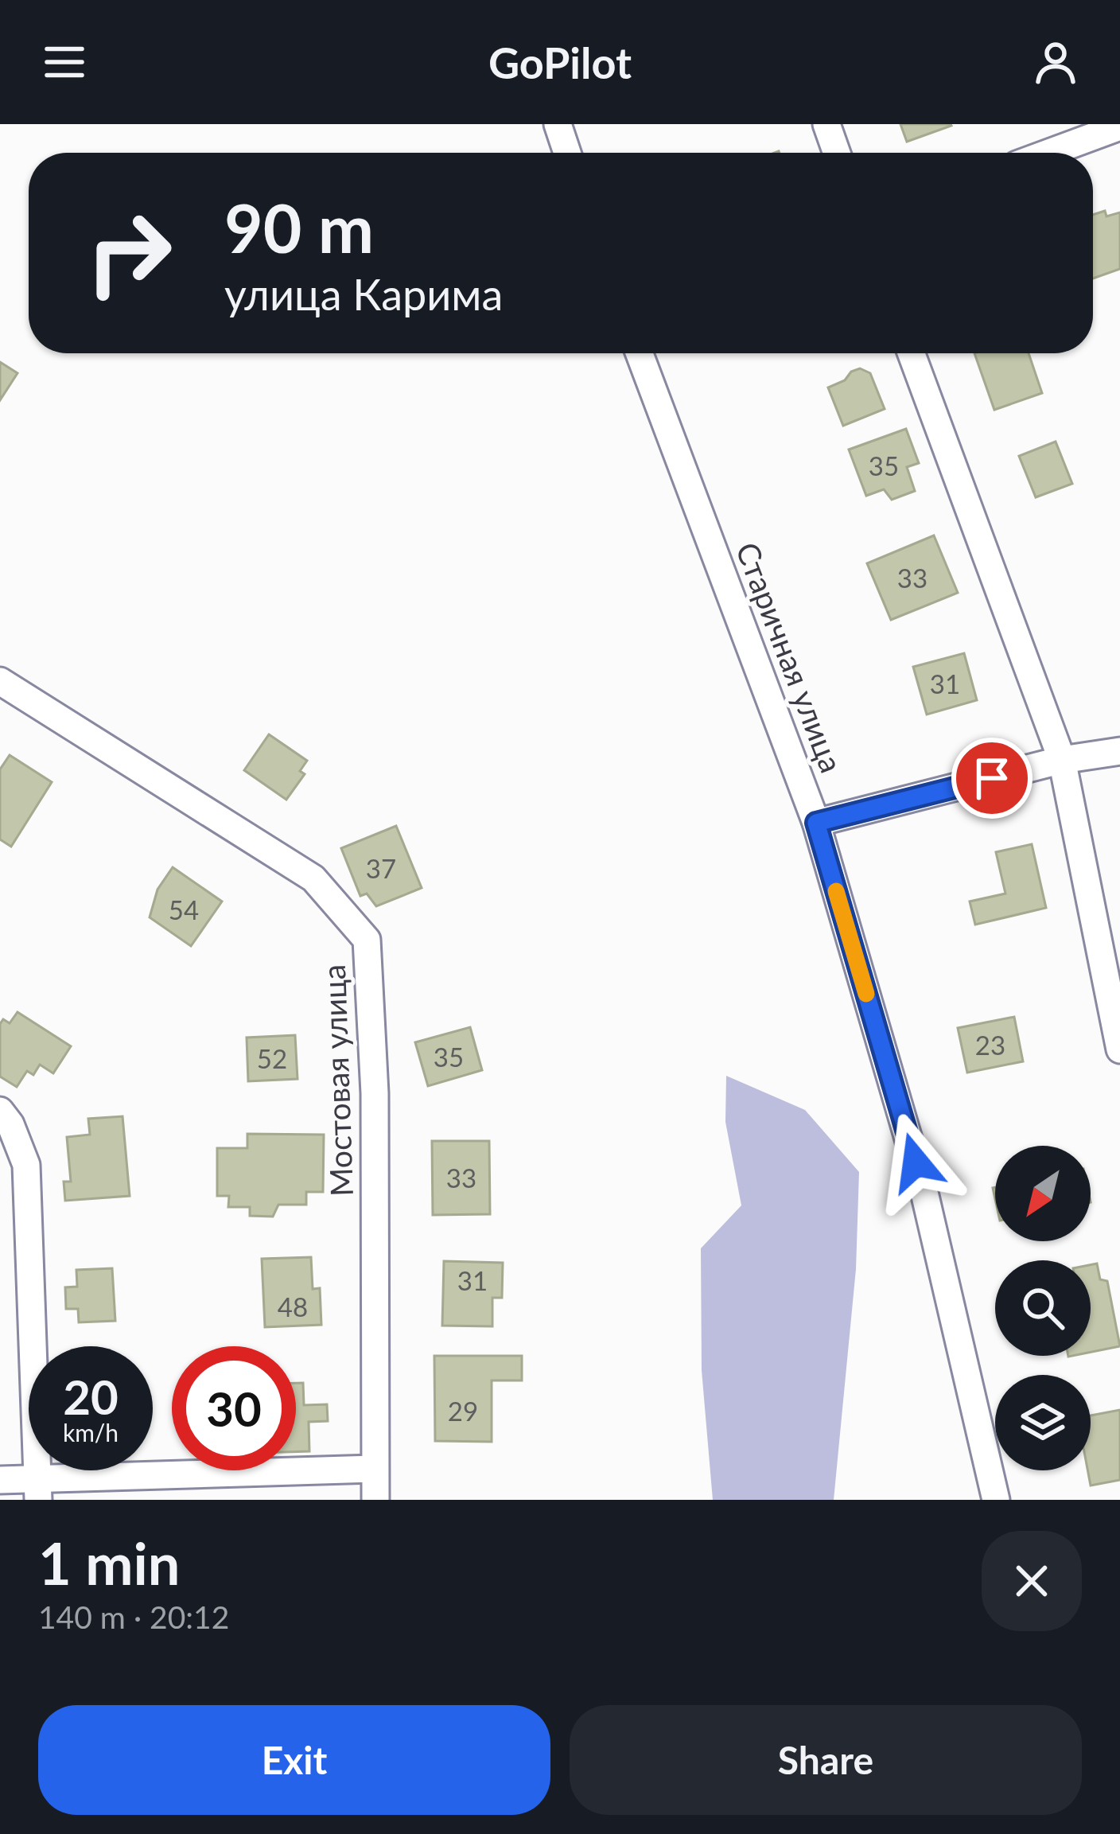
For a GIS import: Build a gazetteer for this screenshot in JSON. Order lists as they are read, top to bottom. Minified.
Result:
{"streets":{"street":["Старичная улица","Мостовая улица"]},"house_numbers":["35","33","31","37","54","23","35","52","33","31","48","29"],"north":"bottom left","page":{"header":"GoPilot","turn":["90 m","улица Карима"],"speed":"20 km/h","limit":"30","heading":["1 min","140 m · 20:12"],"buttons":["Exit","Share"]}}
